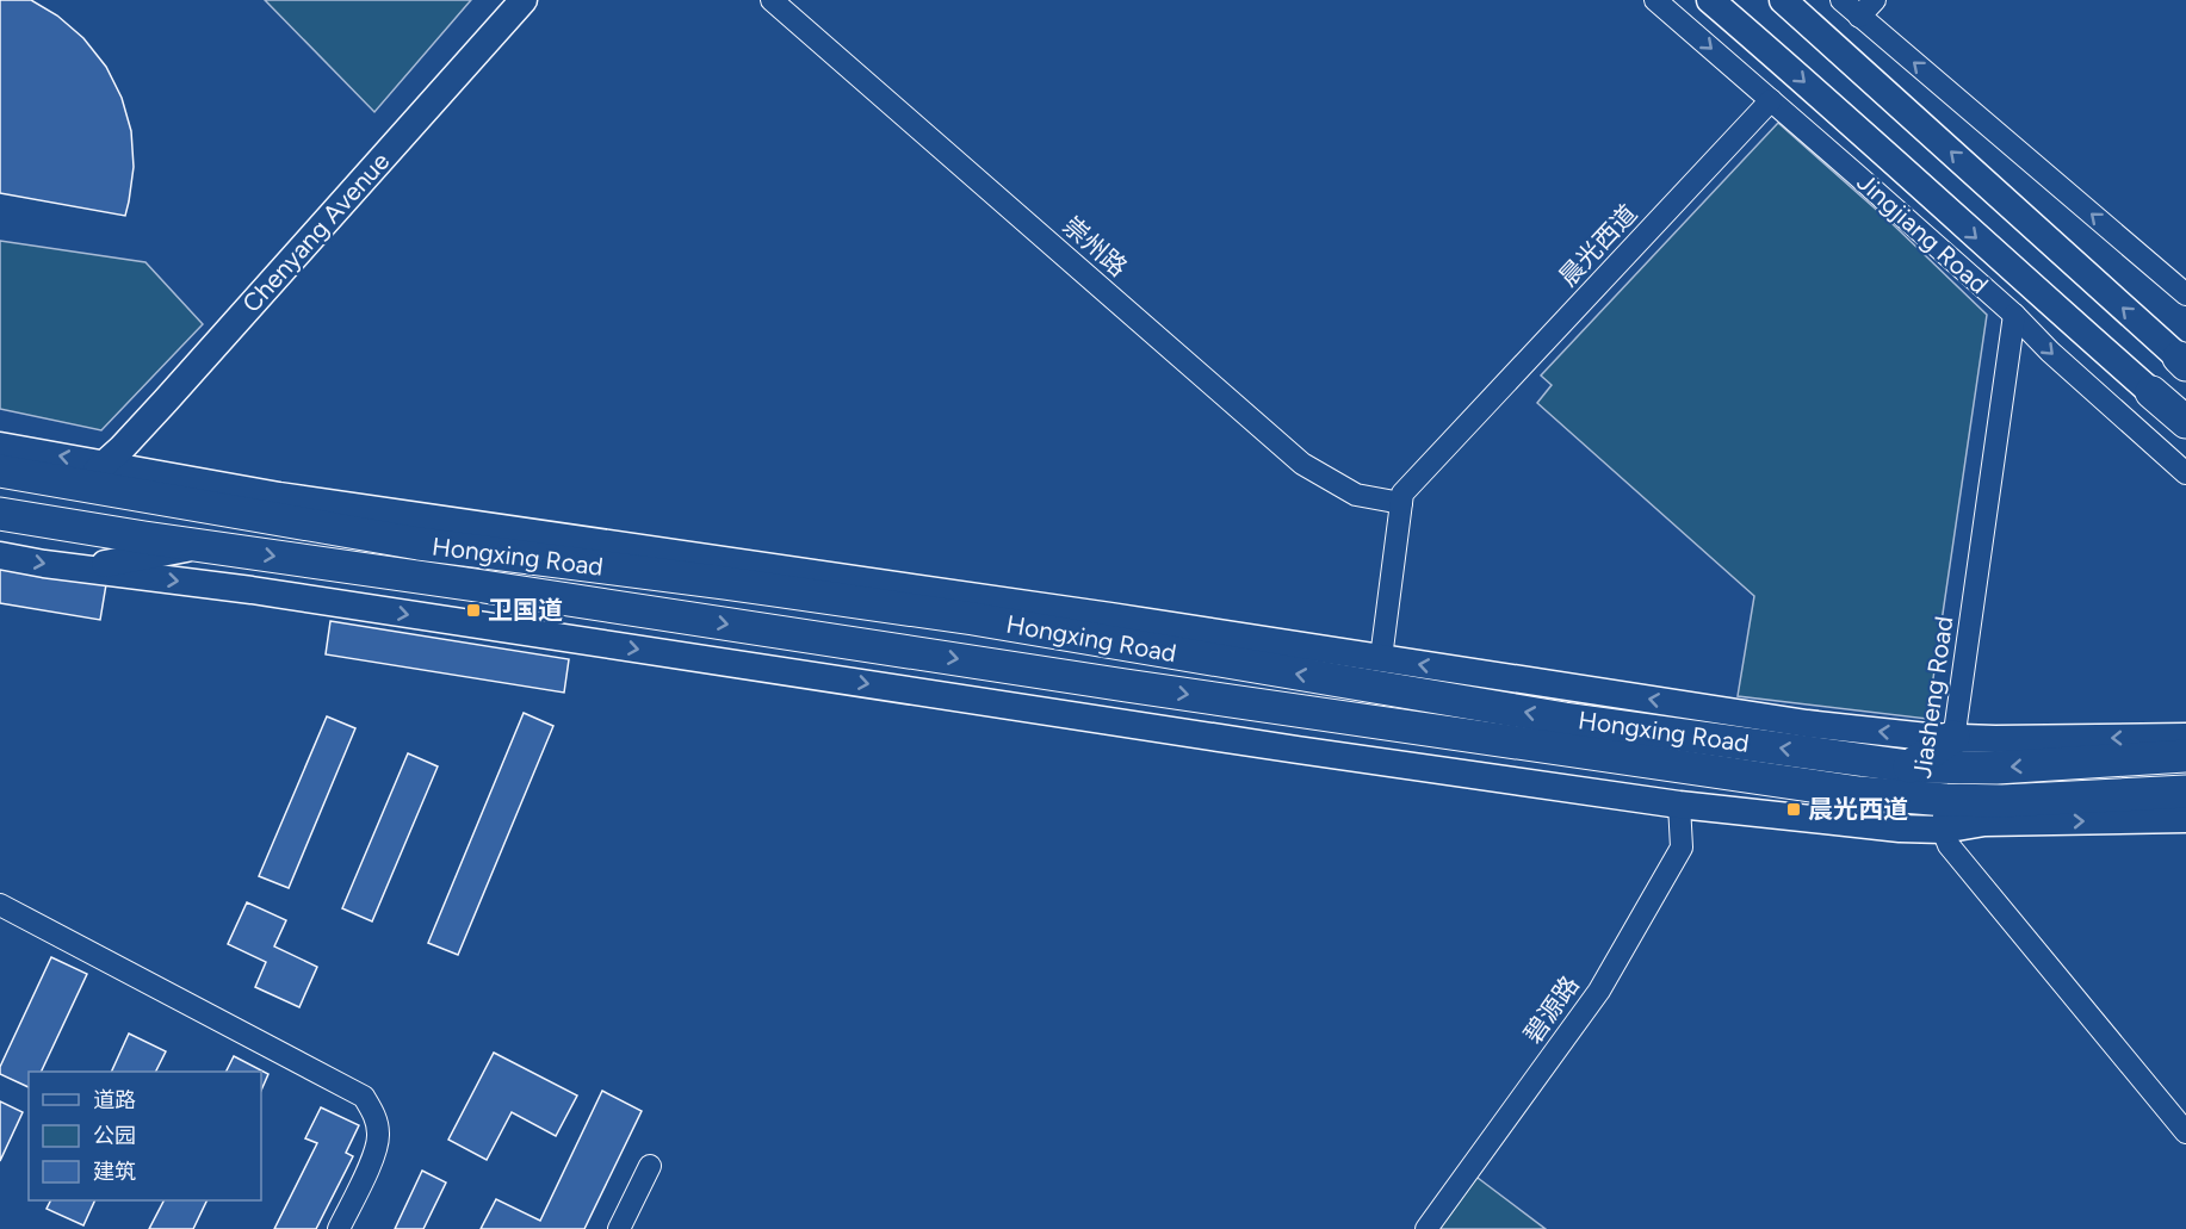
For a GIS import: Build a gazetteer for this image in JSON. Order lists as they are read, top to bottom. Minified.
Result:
{"streets":{"highway":["Jingjiang Road","Hongxing Road"],"main road":["Chenyang Avenue"],"street":["晨光西道","崇州路","Jiasheng Road","碧源路"]},"crossings":[["Chenyang Avenue","Hongxing Road"],["Jingjiang Road","晨光西道"],["Jingjiang Road","Jiasheng Road"],["晨光西道","崇州路"],["Hongxing Road","Jiasheng Road"]],"places":{"transit":["卫国道","晨光西道"]},"legend":["道路","公园","建筑"]}
